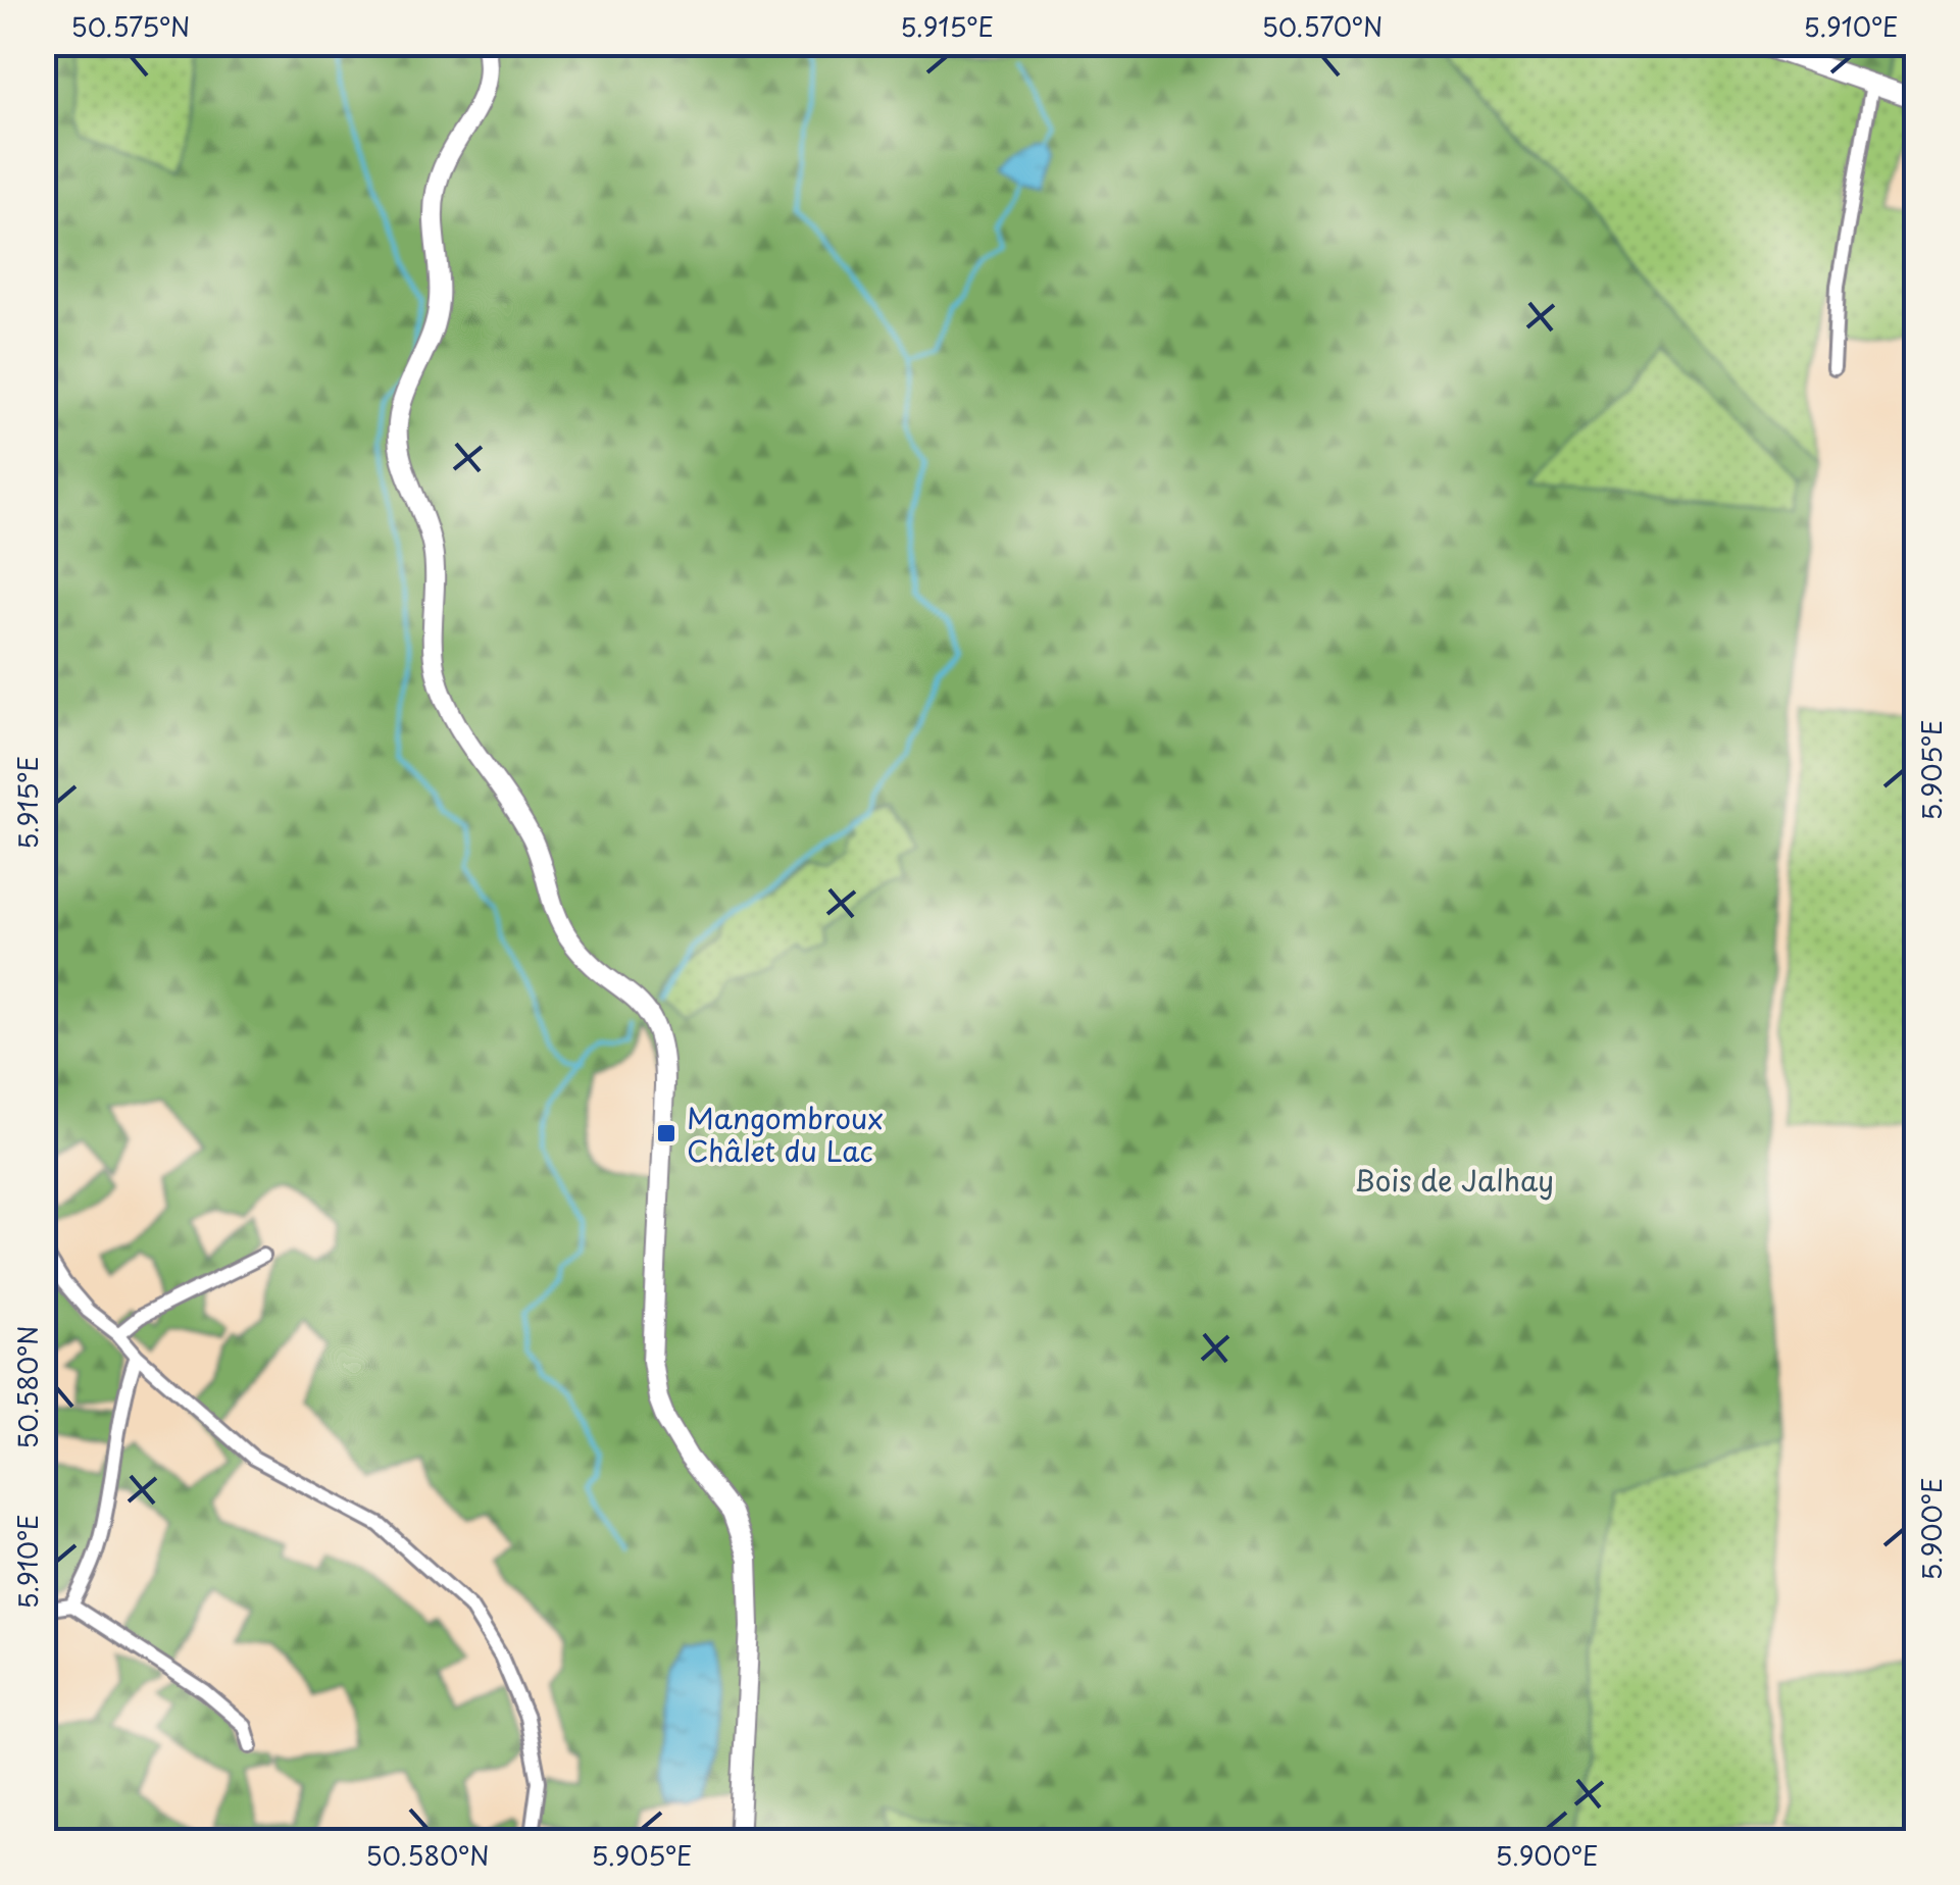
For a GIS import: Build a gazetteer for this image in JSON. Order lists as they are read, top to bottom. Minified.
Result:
{"parks":["Bois de Jalhay"],"places":{"transit":["Mangombroux Châlet du Lac"]},"coordinates":["50.575°N","5.915°E","50.570°N","5.910°E","5.905°E","50.580°N","5.900°E"]}
